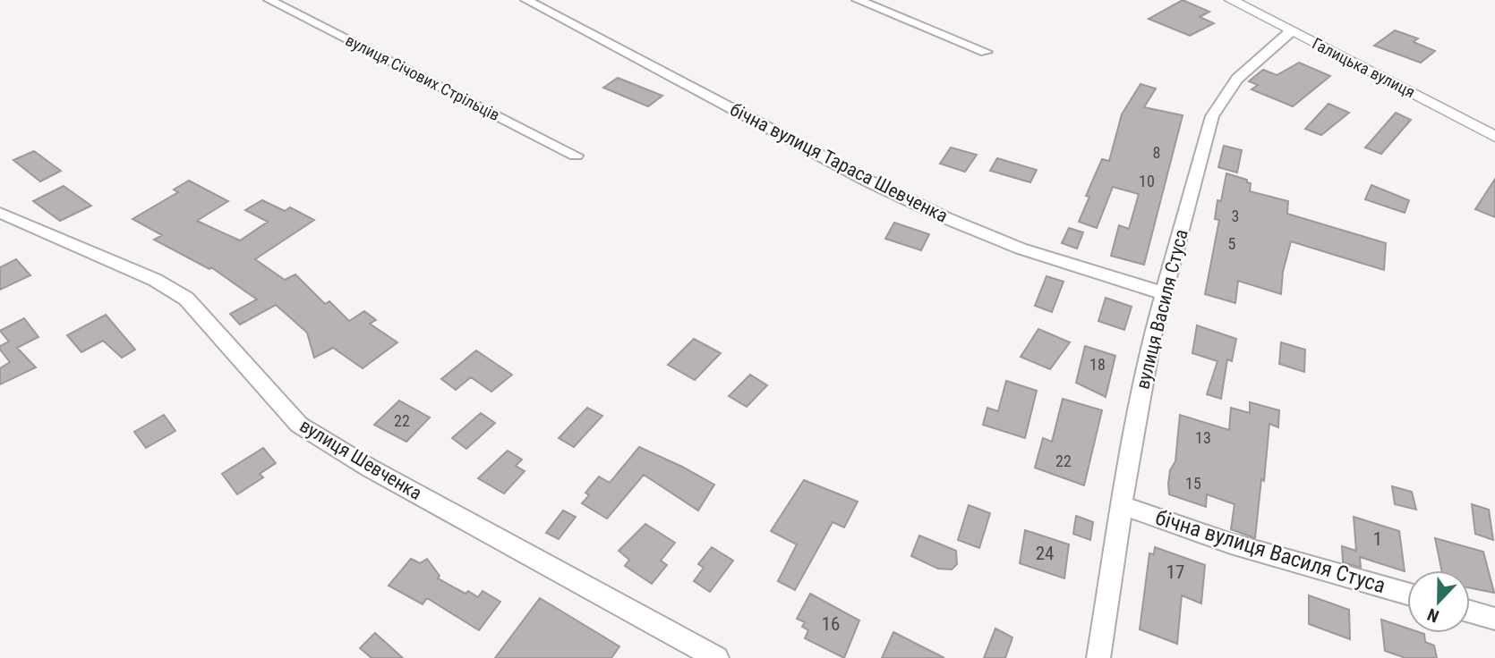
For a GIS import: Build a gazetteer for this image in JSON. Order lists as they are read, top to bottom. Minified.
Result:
{"streets":{"street":["Галицька вулиця","вулиця Січових Стрільців","бічна вулиця Тараса Шевченка","вулиця Василя Стуса","вулиця Шевченка","бічна вулиця Василя Стуса"]},"crossings":[["Галицька вулиця","вулиця Василя Стуса"],["бічна вулиця Тараса Шевченка","вулиця Василя Стуса"],["вулиця Василя Стуса","бічна вулиця Василя Стуса"]],"house_numbers":["8","10","3","5","18","22","13","22","15","1","24","17","16"],"north":"bottom"}
